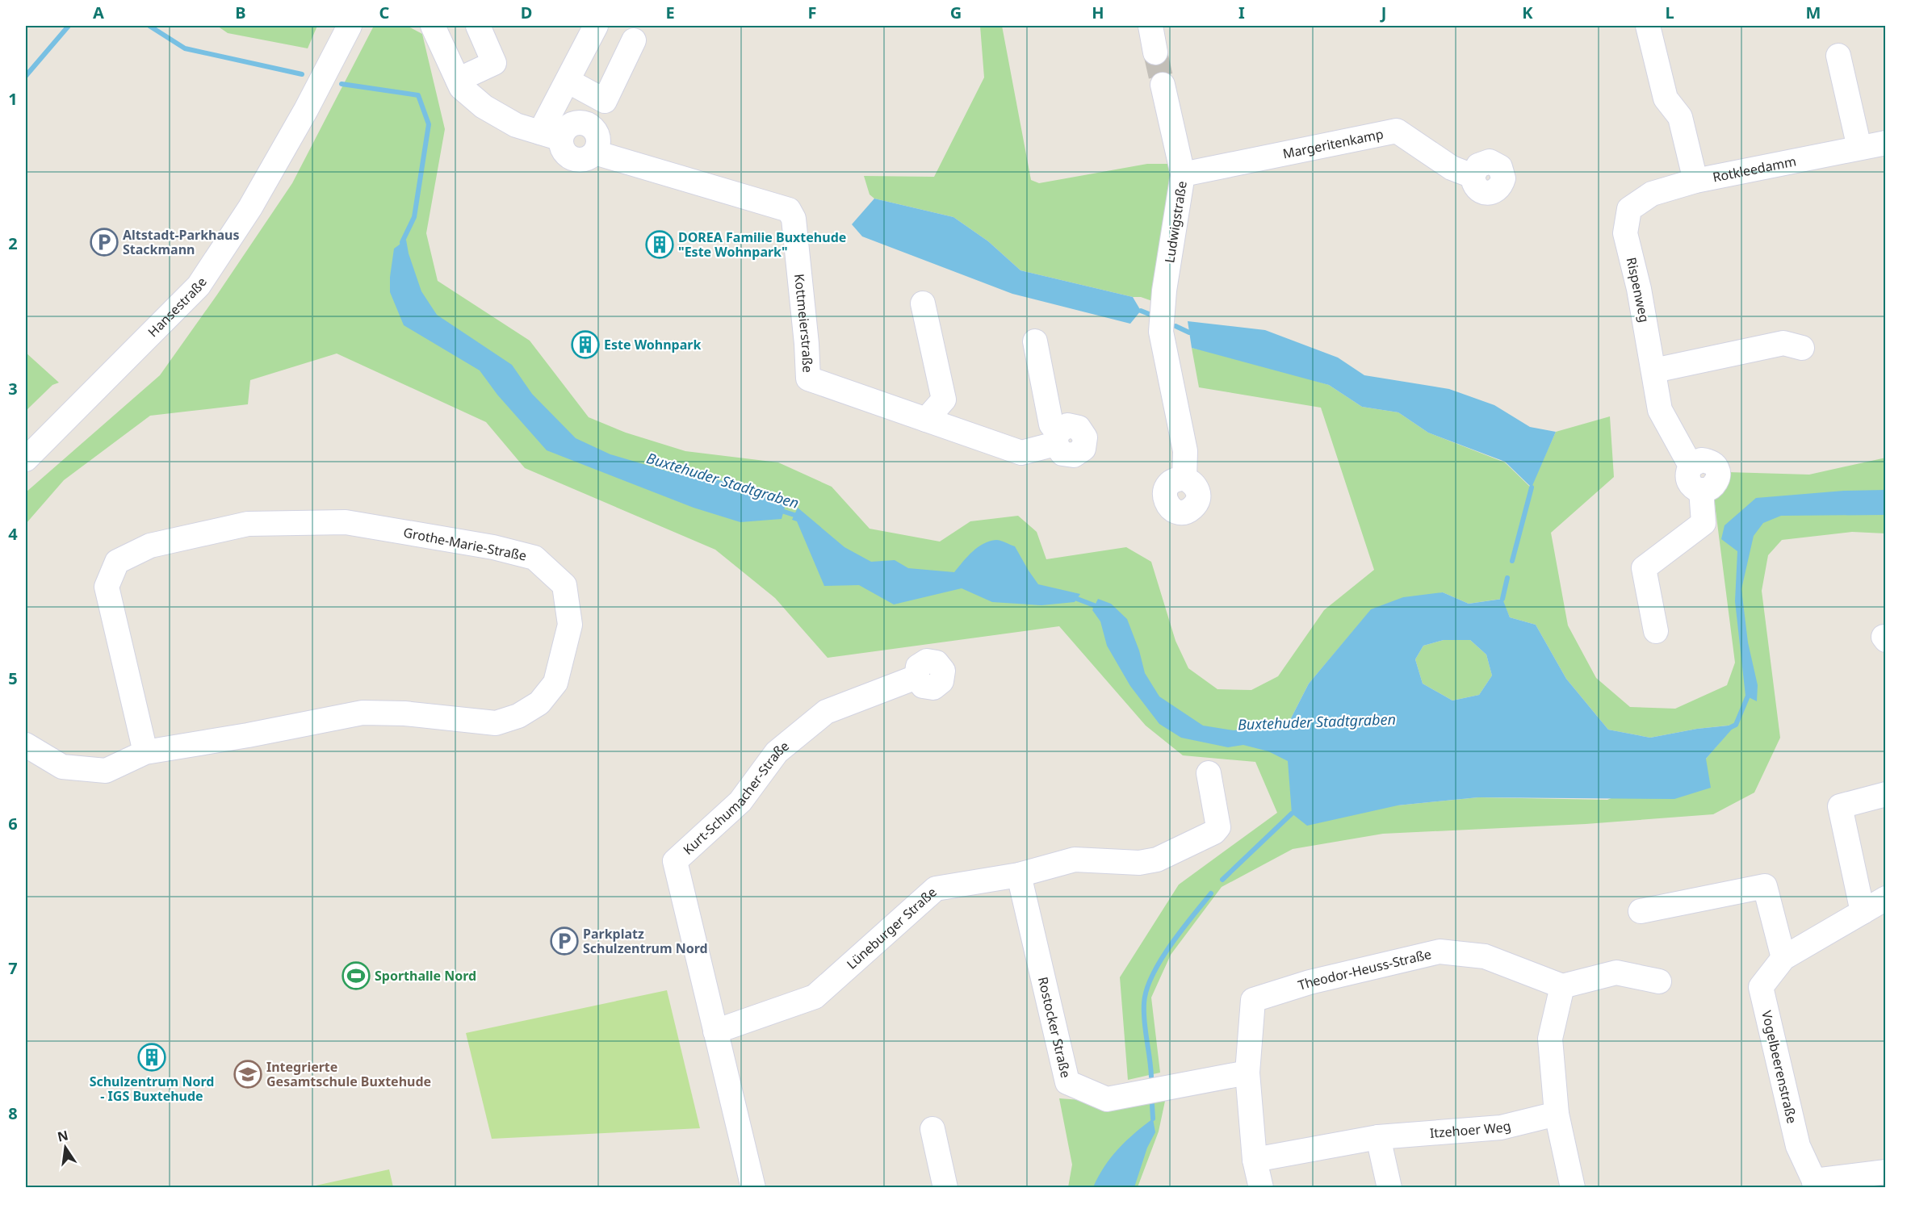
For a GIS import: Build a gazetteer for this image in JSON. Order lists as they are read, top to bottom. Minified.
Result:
{"streets":{"street":["Margeritenkamp","Rotkleedamm","Ludwigstraße","Rispenweg","Hansestraße","Kottmeierstraße","Grothe-Marie-Straße","Kurt-Schumacher-Straße","Lüneburger Straße","Theodor-Heuss-Straße","Rostocker Straße","Vogelbeerenstraße","Itzehoer Weg"]},"crossings":[["Margeritenkamp","Ludwigstraße"],["Rotkleedamm","Rispenweg"],["Kurt-Schumacher-Straße","Lüneburger Straße"],["Lüneburger Straße","Rostocker Straße"],["Theodor-Heuss-Straße","Rostocker Straße"],["Theodor-Heuss-Straße","Itzehoer Weg"]],"water":["Buxtehuder Stadtgraben"],"places":{"parking":["Altstadt-Parkhaus Stackmann","Parkplatz Schulzentrum Nord"],"building":["DOREA Familie Buxtehude \"Este Wohnpark\"","Este Wohnpark","Schulzentrum Nord - IGS Buxtehude"],"sports":["Sporthalle Nord"],"school or university":["Integrierte Gesamtschule Buxtehude"]},"north":"top","grid":{"columns":["A","B","C","D","E","F","G","H","I","J","K","L","M"],"rows":["1","2","3","4","5","6","7","8"]}}
